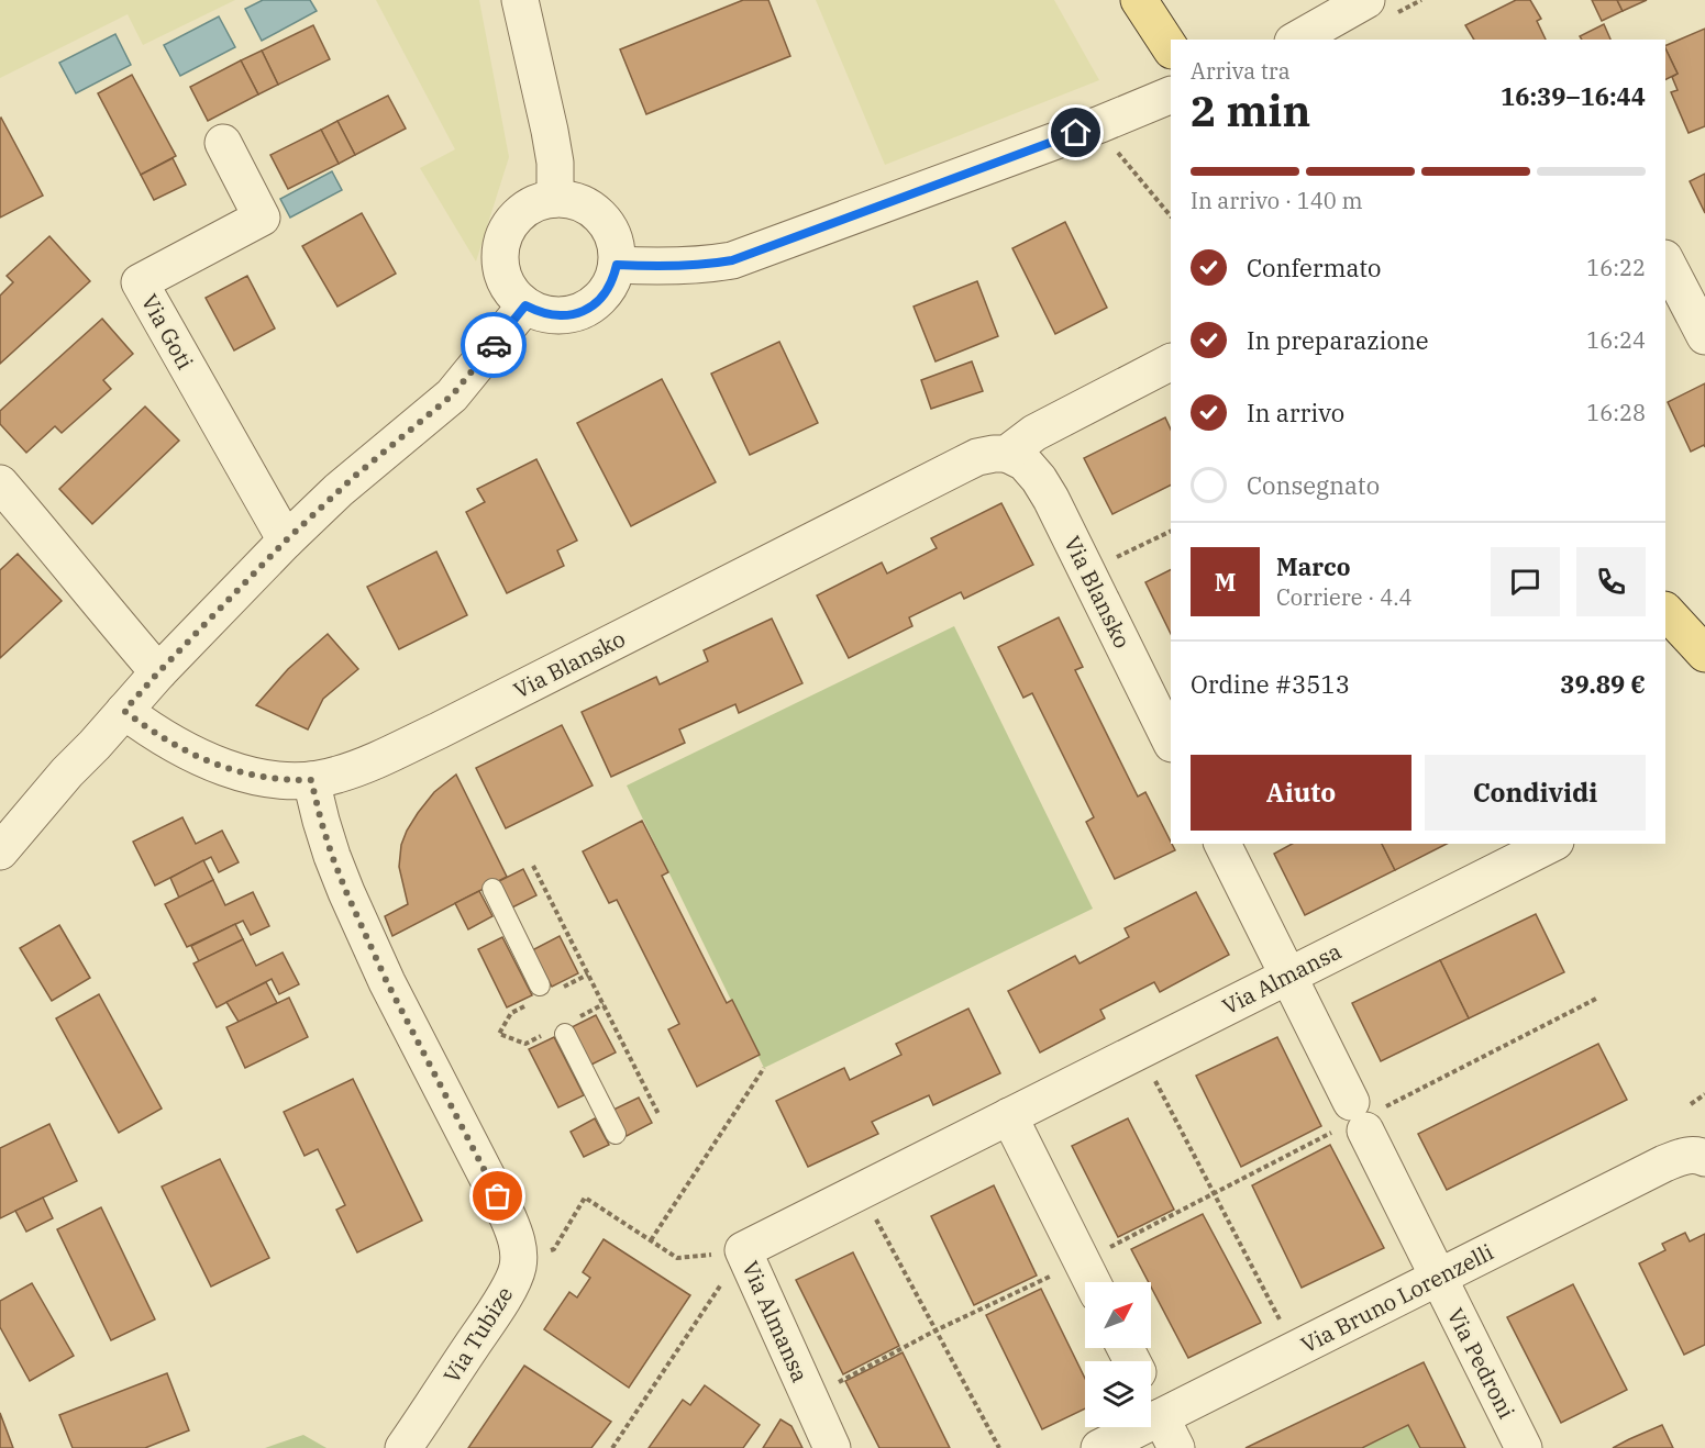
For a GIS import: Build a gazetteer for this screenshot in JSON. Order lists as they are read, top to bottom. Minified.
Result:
{"streets":{"street":["Via Goti","Via Blansko","Via Almansa","Via Bruno Lorenzelli","Via Tubize","Via Pedroni"]},"crossings":[["Via Blansko","Via Tubize"],["Via Bruno Lorenzelli","Via Pedroni"]],"north":"top right","page":{"heading":["2 min","Arriva tra","16:39–16:44"],"panel":["Marco","Corriere · 4.4","Ordine #3513","39.89 €"],"bar":"In arrivo · 140 m","list":[["Confermato","16:22"],["In preparazione","16:24"],["In arrivo","16:28"],"Consegnato"],"round":"M","buttons":["Aiuto","Condividi"]}}
